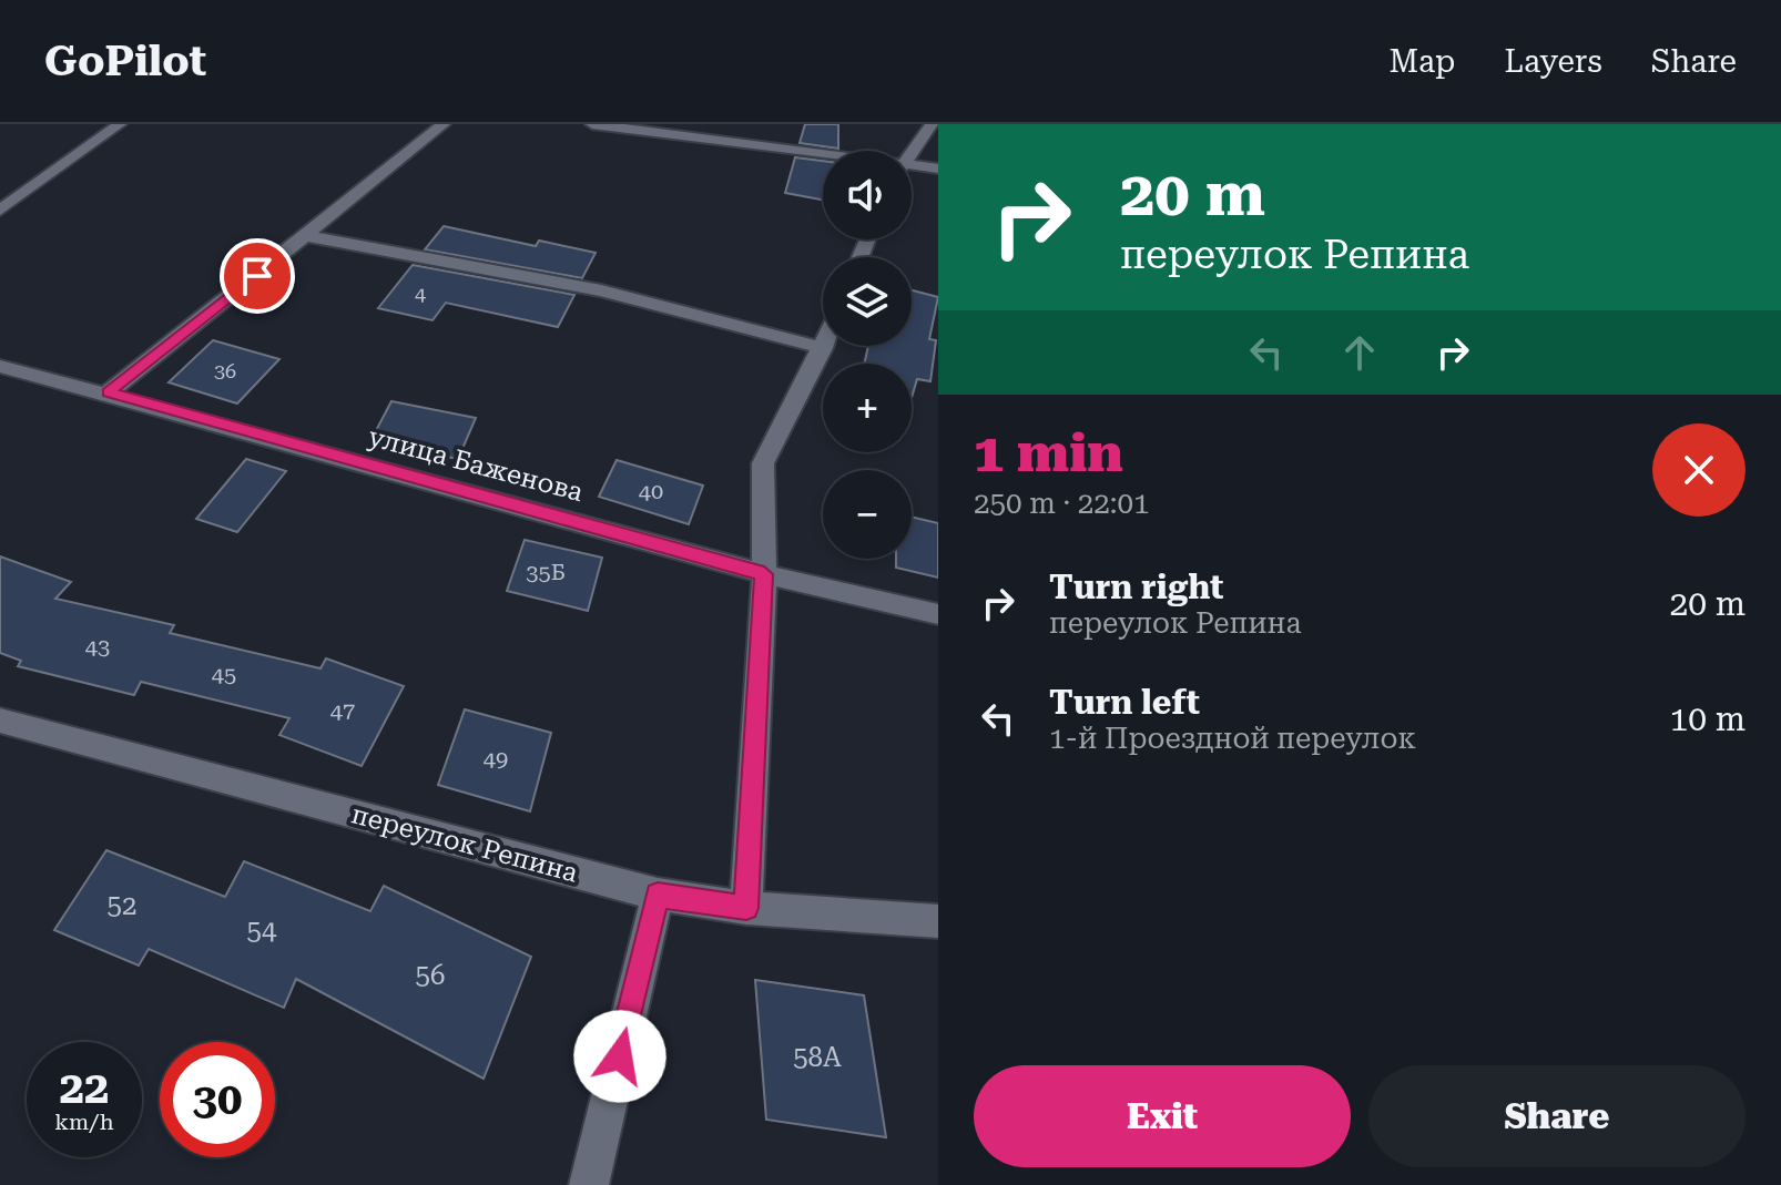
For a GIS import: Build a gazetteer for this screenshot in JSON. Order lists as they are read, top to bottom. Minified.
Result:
{"streets":{"street":["улица Баженова","переулок Репина"]},"house_numbers":["4","36","40","35Б","43","45","47","49","52","54","56","58А"],"page":{"header":"GoPilot","nav":["Map","Layers","Share"],"turn":["20 m","переулок Репина"],"map_buttons":["+","−"],"heading":["1 min","250 m · 22:01"],"list":[{"name":"Turn right","note":"переулок Репина","value":"20 m"},{"name":"Turn left","note":"1-й Проездной переулок","value":"10 m"}],"speed":"22 km/h","limit":"30","buttons":["Exit","Share"]}}
